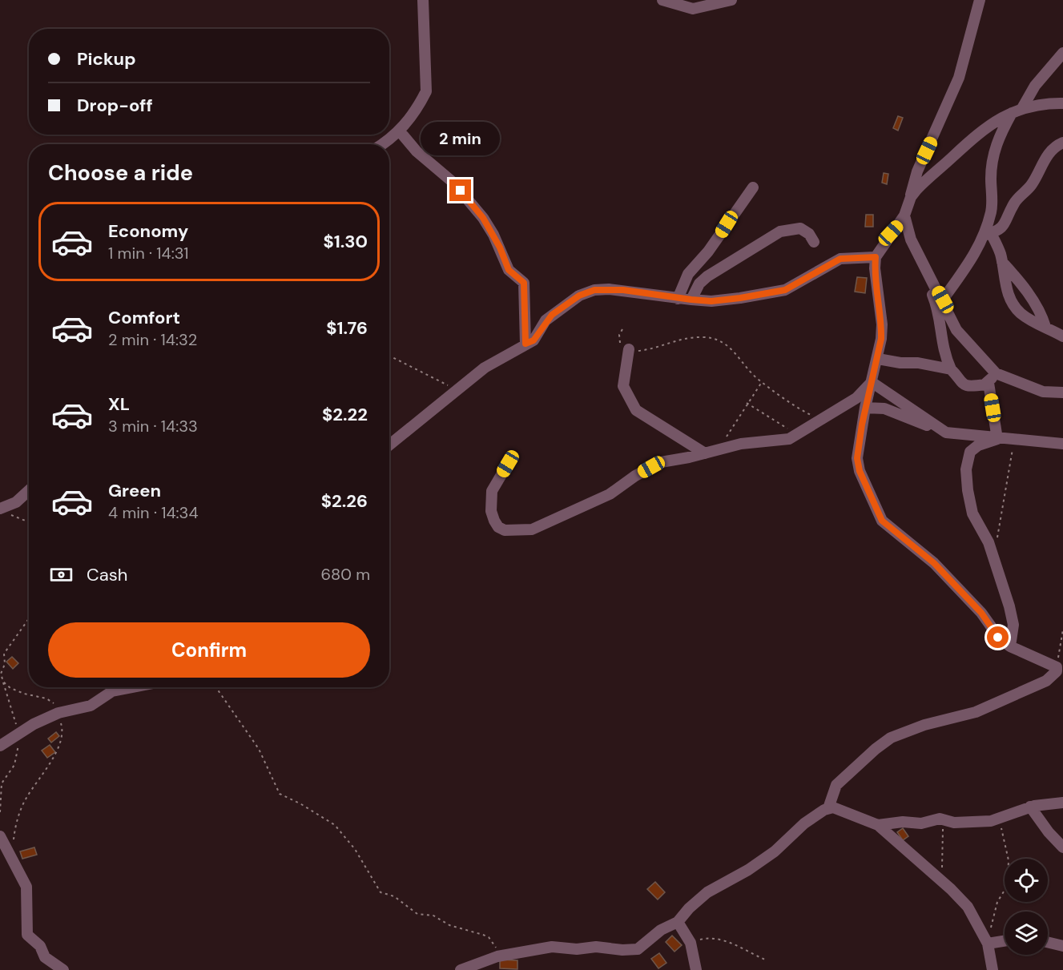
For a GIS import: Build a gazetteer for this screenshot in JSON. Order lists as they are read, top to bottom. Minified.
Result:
{"page":{"banner":["Pickup","Drop-off"],"bubble":"2 min","heading":"Choose a ride","list":[{"name":"Economy","note":"1 min · 14:31","value":"$1.30"},{"name":"Comfort","note":"2 min · 14:32","value":"$1.76"},{"name":"XL","note":"3 min · 14:33","value":"$2.22"},{"name":"Green","note":"4 min · 14:34","value":"$2.26"}],"pay":["Cash","680 m"],"buttons":"Confirm"}}
